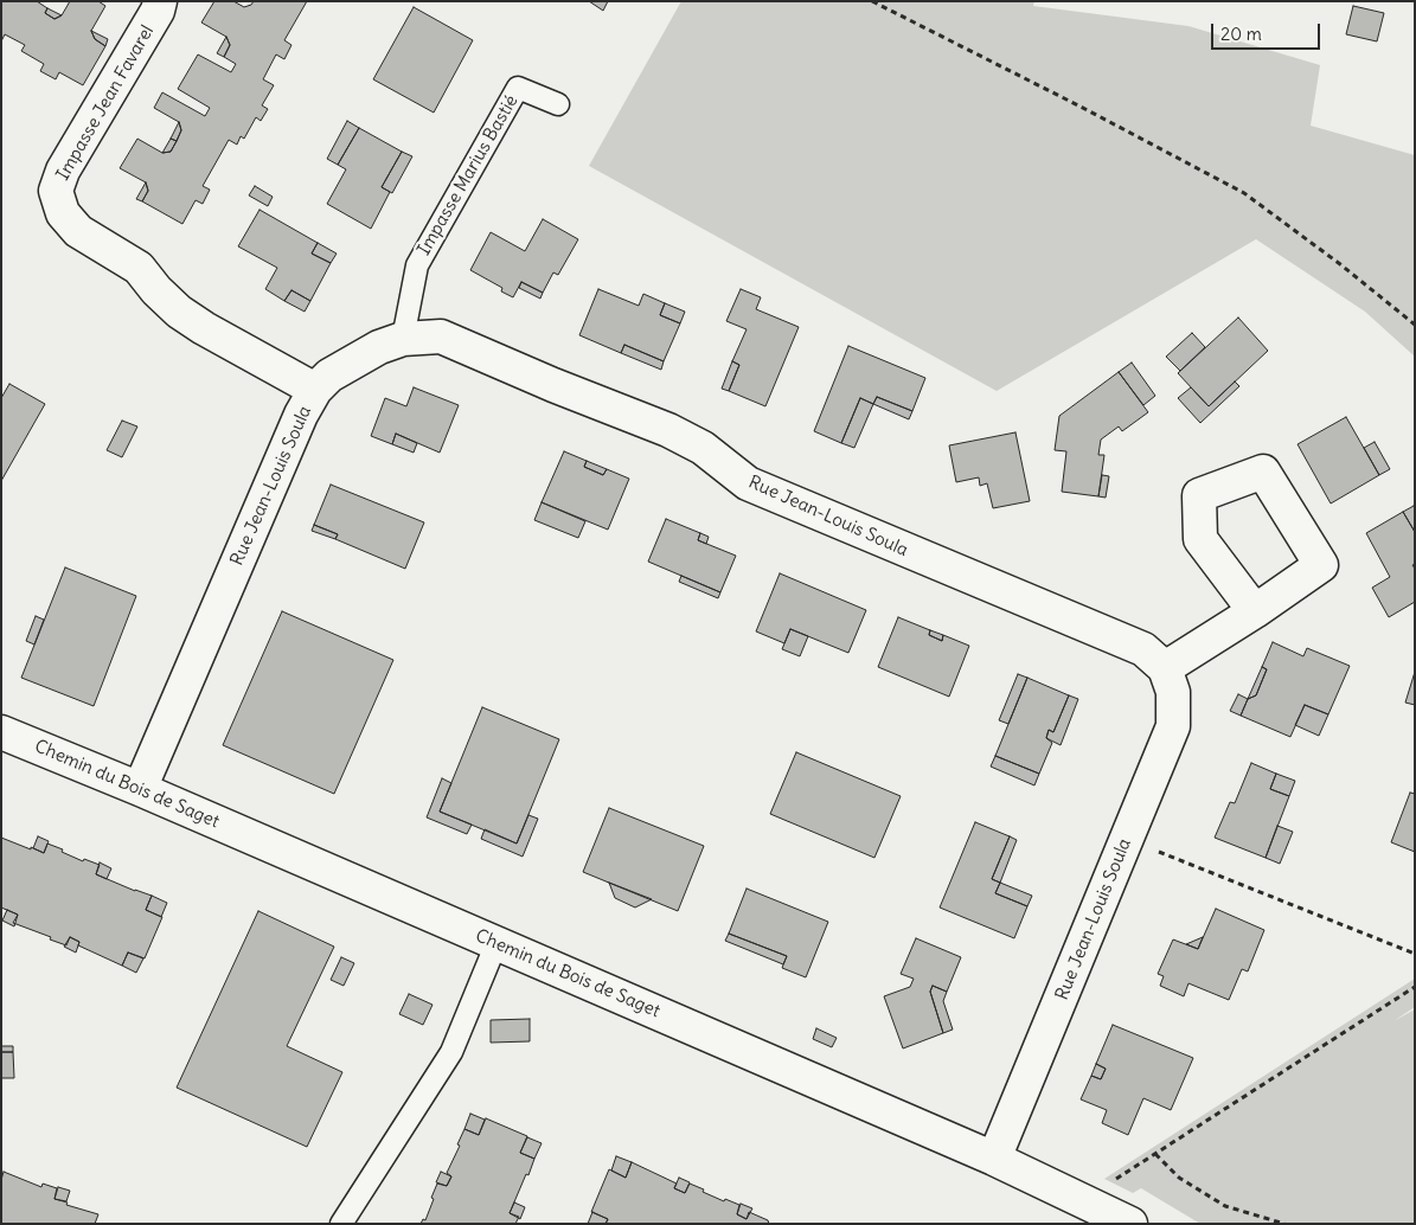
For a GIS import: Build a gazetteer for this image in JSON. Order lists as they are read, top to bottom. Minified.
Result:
{"streets":{"street":["Impasse Jean Favarel","Rue Jean-Louis Soula","Chemin du Bois de Saget"],"lane":["Impasse Marius Bastié"]},"crossings":[["Impasse Jean Favarel","Rue Jean-Louis Soula"],["Impasse Marius Bastié","Rue Jean-Louis Soula"],["Rue Jean-Louis Soula","Chemin du Bois de Saget"]],"scale_bar":"20 m"}
